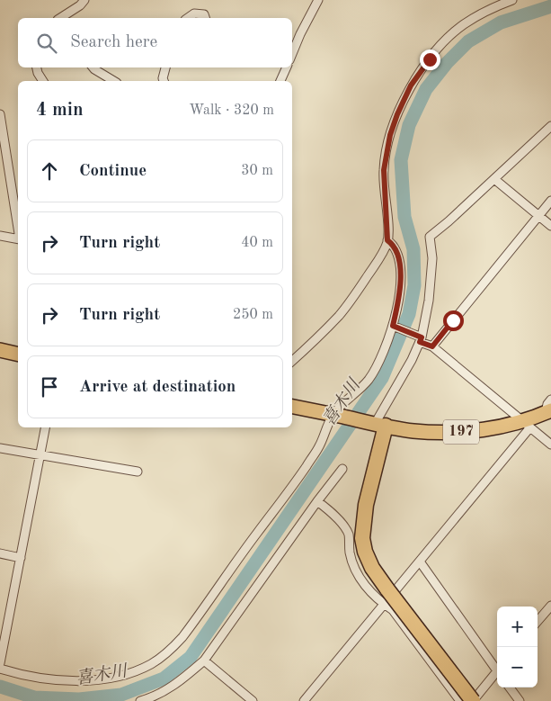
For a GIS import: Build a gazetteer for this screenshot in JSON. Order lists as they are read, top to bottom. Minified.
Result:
{"streets":{"highway":["197"]},"water":["喜木川"],"page":{"search":"Search here","heading":["4 min","Walk · 320 m"],"list":[["Continue","30 m"],["Turn right","40 m"],["Turn right","250 m"],"Arrive at destination"],"map_buttons":["+","−"]}}
